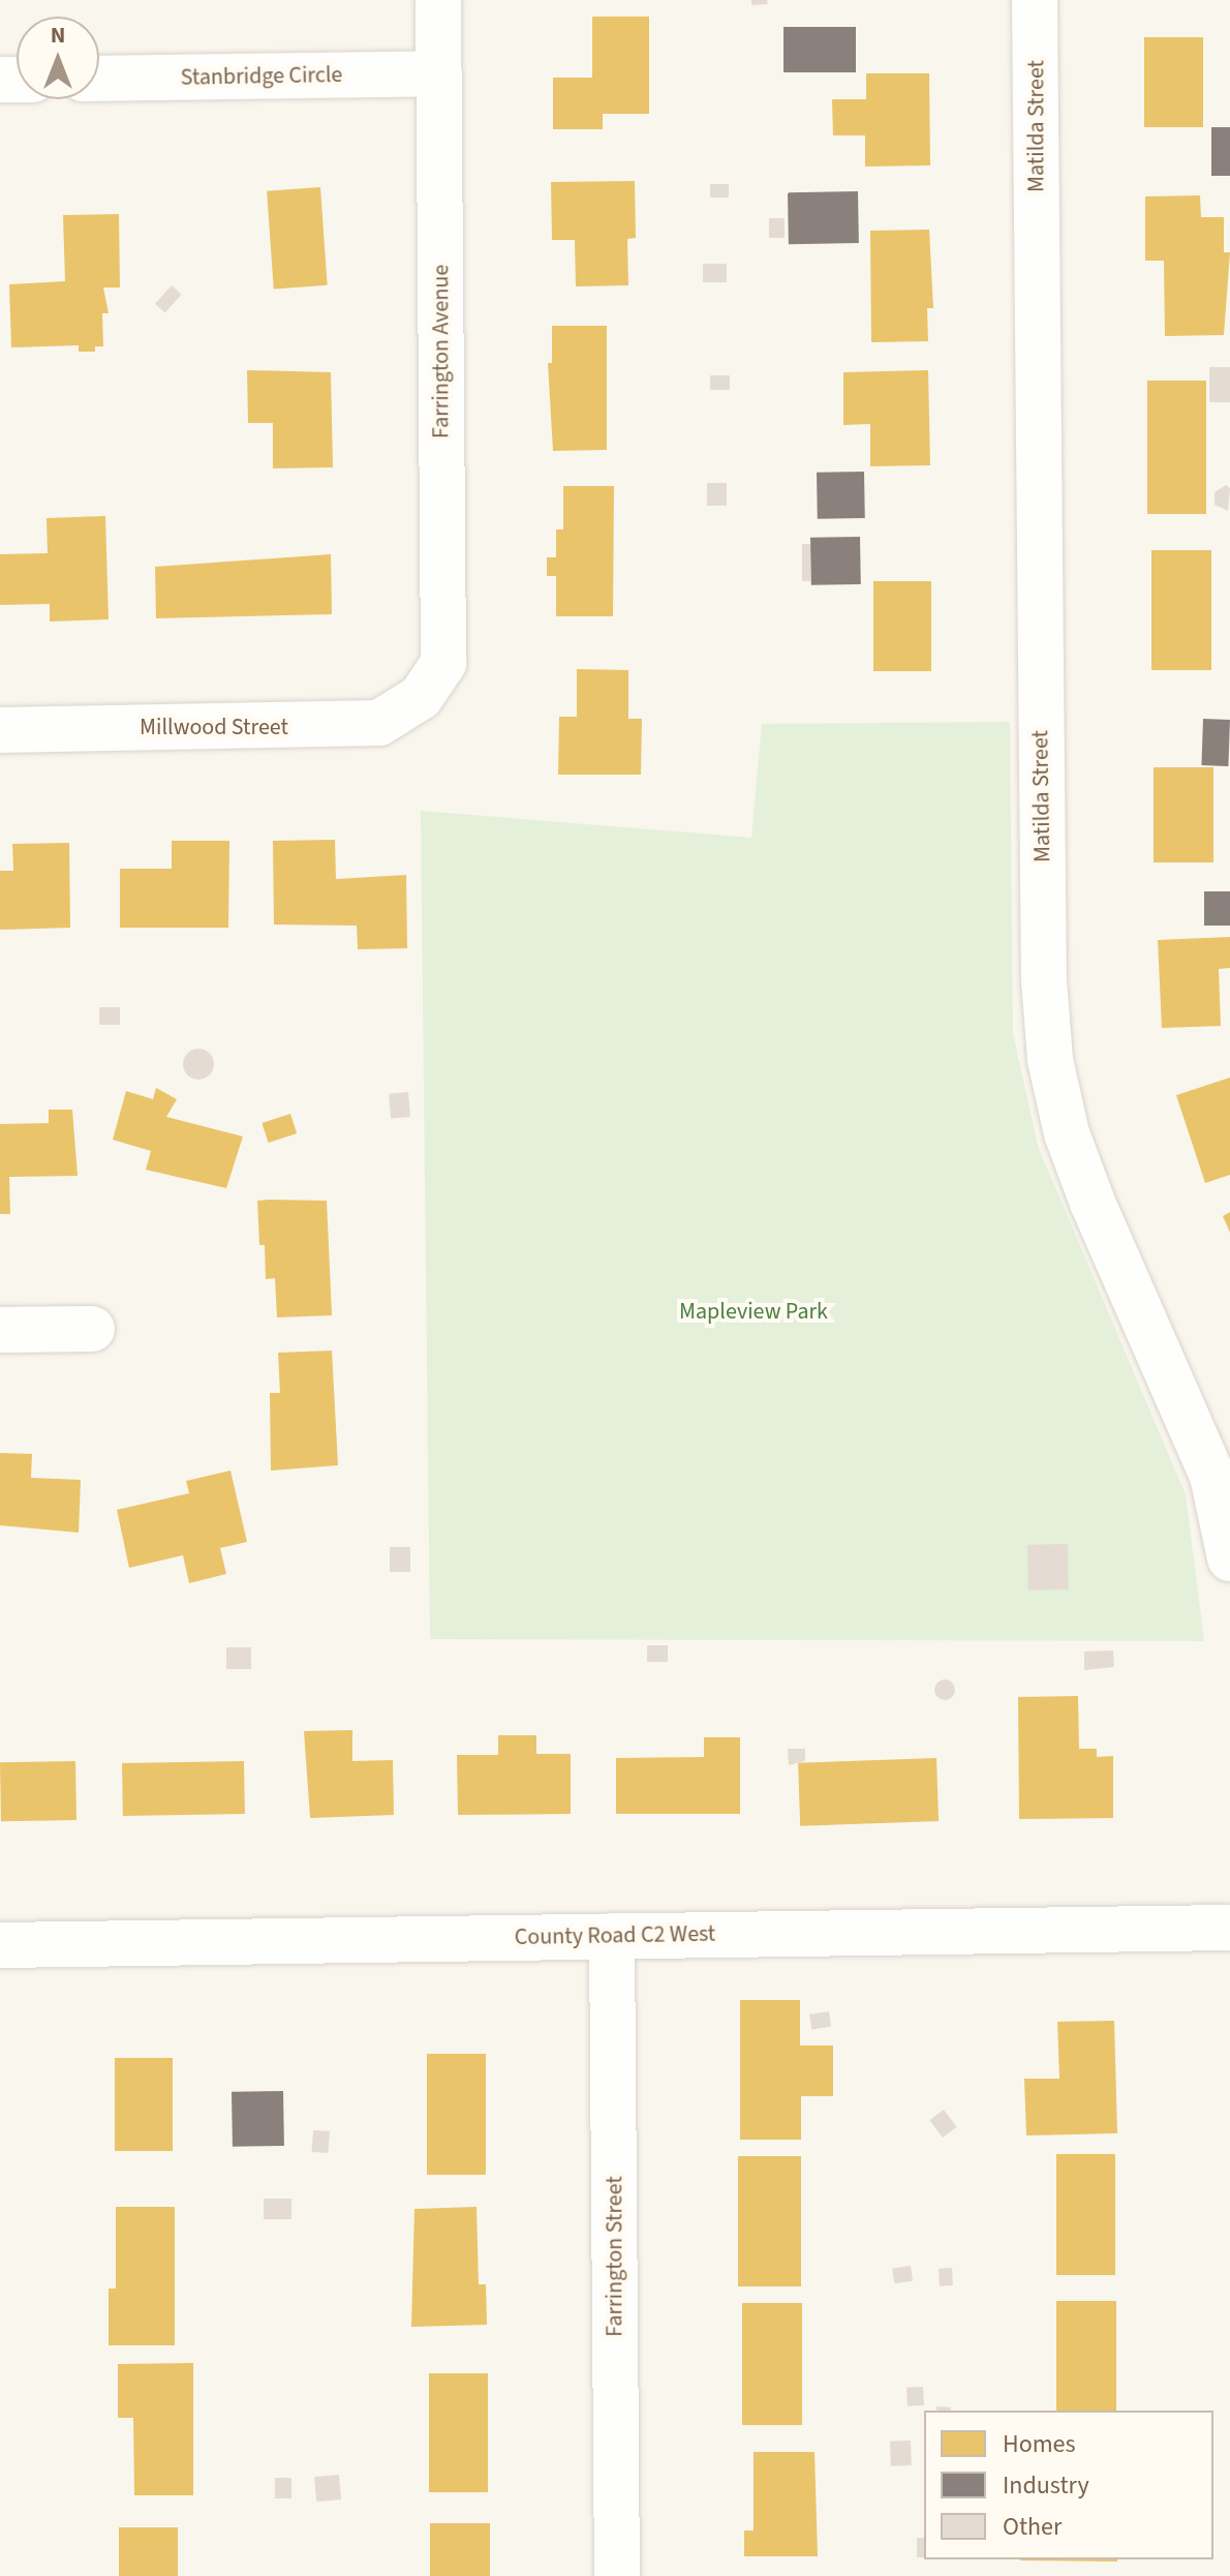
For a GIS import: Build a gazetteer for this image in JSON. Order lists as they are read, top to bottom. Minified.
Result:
{"streets":{"street":["Stanbridge Circle","Matilda Street","Farrington Avenue","Millwood Street","County Road C2 West","Farrington Street"]},"crossings":[["Stanbridge Circle","Farrington Avenue"],["Farrington Avenue","Millwood Street"],["County Road C2 West","Farrington Street"]],"parks":["Mapleview Park"],"legend":["Homes","Industry","Other"],"north":"top"}
